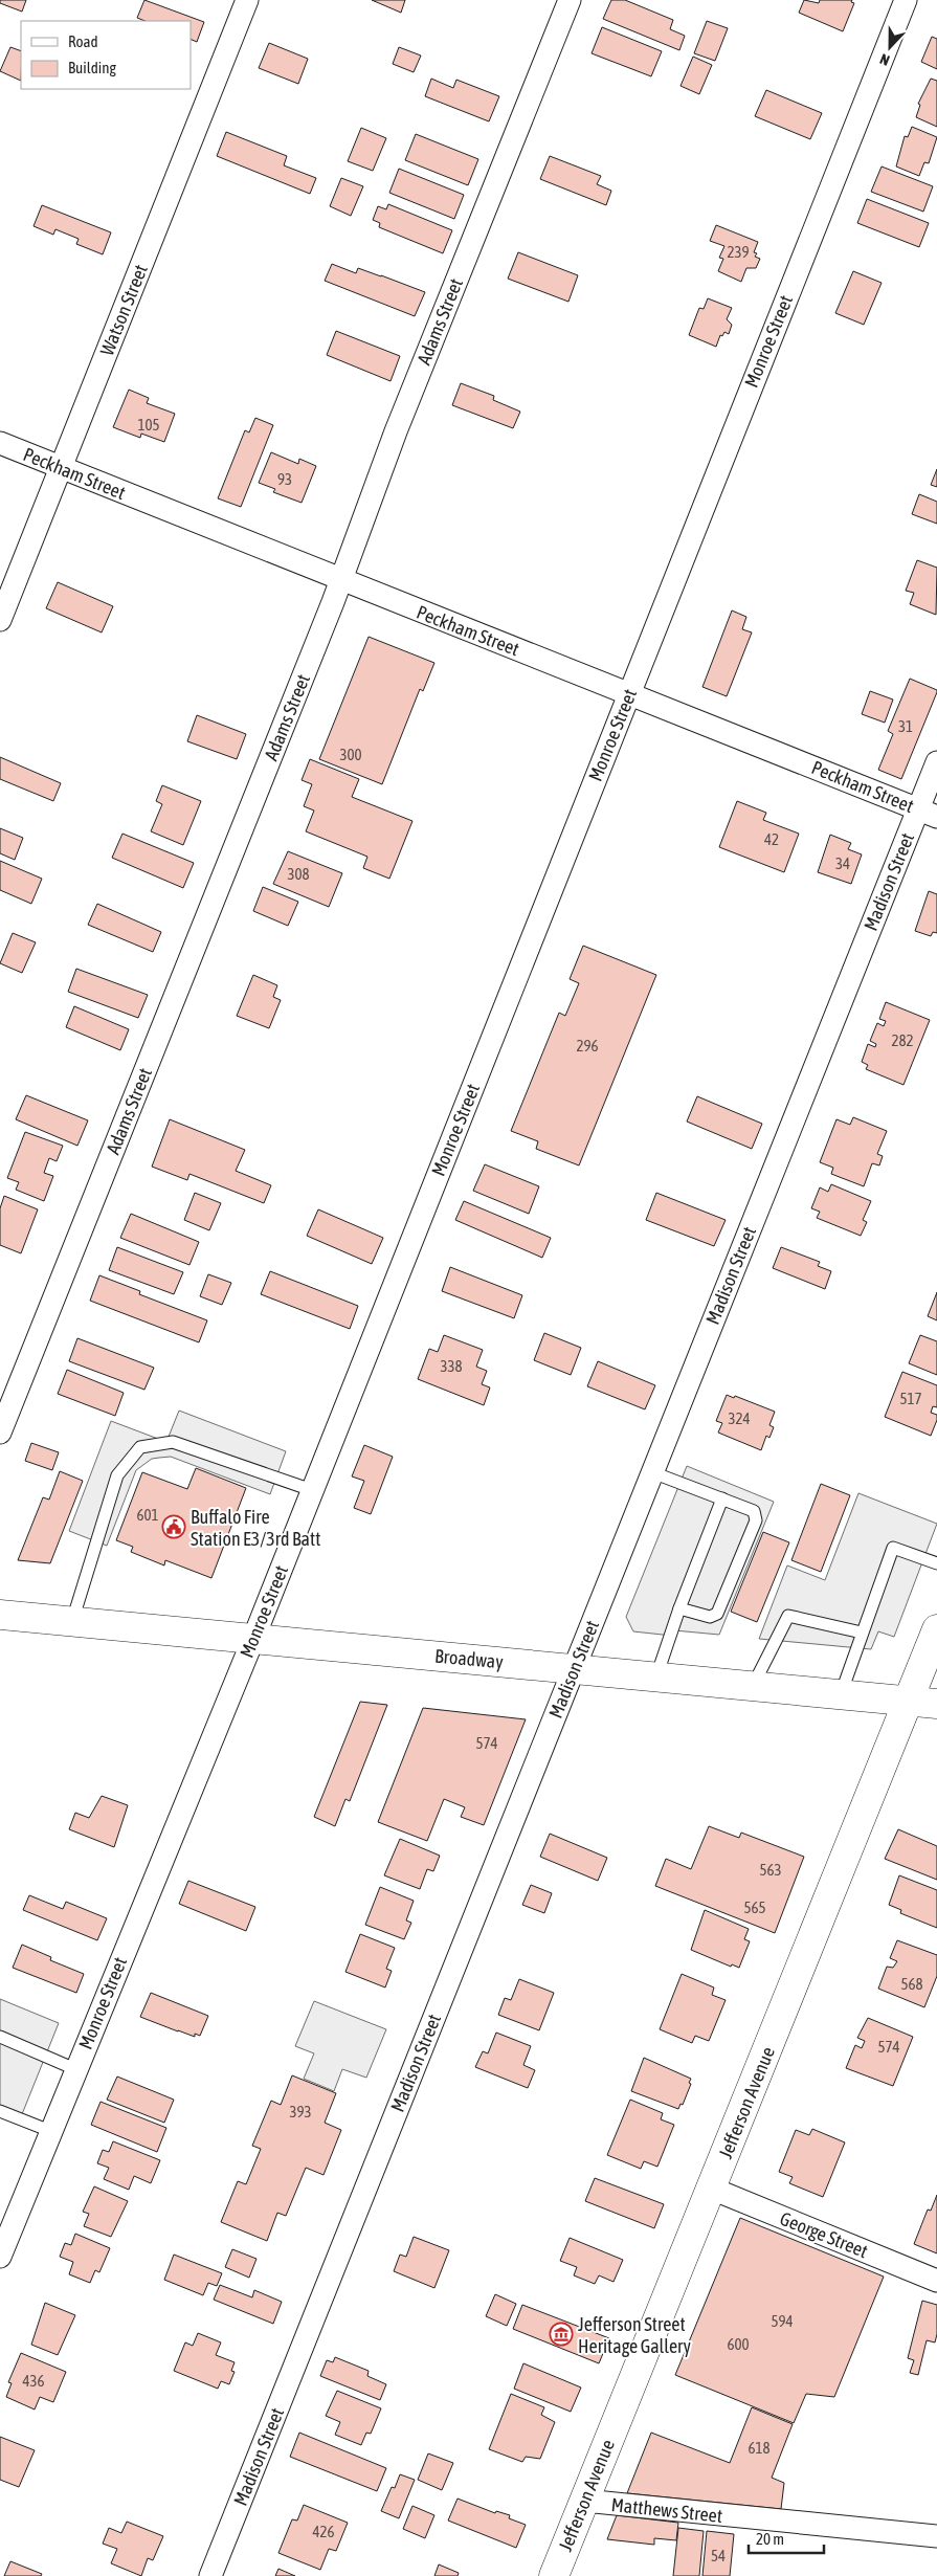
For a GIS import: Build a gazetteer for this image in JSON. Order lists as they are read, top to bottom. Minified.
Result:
{"streets":{"street":["Watson Street","Adams Street","Monroe Street","Peckham Street","Madison Street","Broadway","Jefferson Avenue","George Street","Matthews Street"]},"crossings":[["Watson Street","Peckham Street"],["Adams Street","Peckham Street"],["Monroe Street","Peckham Street"],["Monroe Street","Broadway"],["Peckham Street","Madison Street"],["Madison Street","Broadway"],["Broadway","Jefferson Avenue"],["Jefferson Avenue","George Street"],["Jefferson Avenue","Matthews Street"]],"places":{"public building":["Buffalo Fire Station E3/3rd Batt"],"museum":["Jefferson Street Heritage Gallery"]},"house_numbers":["239","105","93","31","300","42","34","308","282","296","338","517","324","601","574","563","565","568","574","393","594","600","436","618","426","54"],"legend":["Road","Building"],"scale_bar":"20 m","north":"bottom"}
